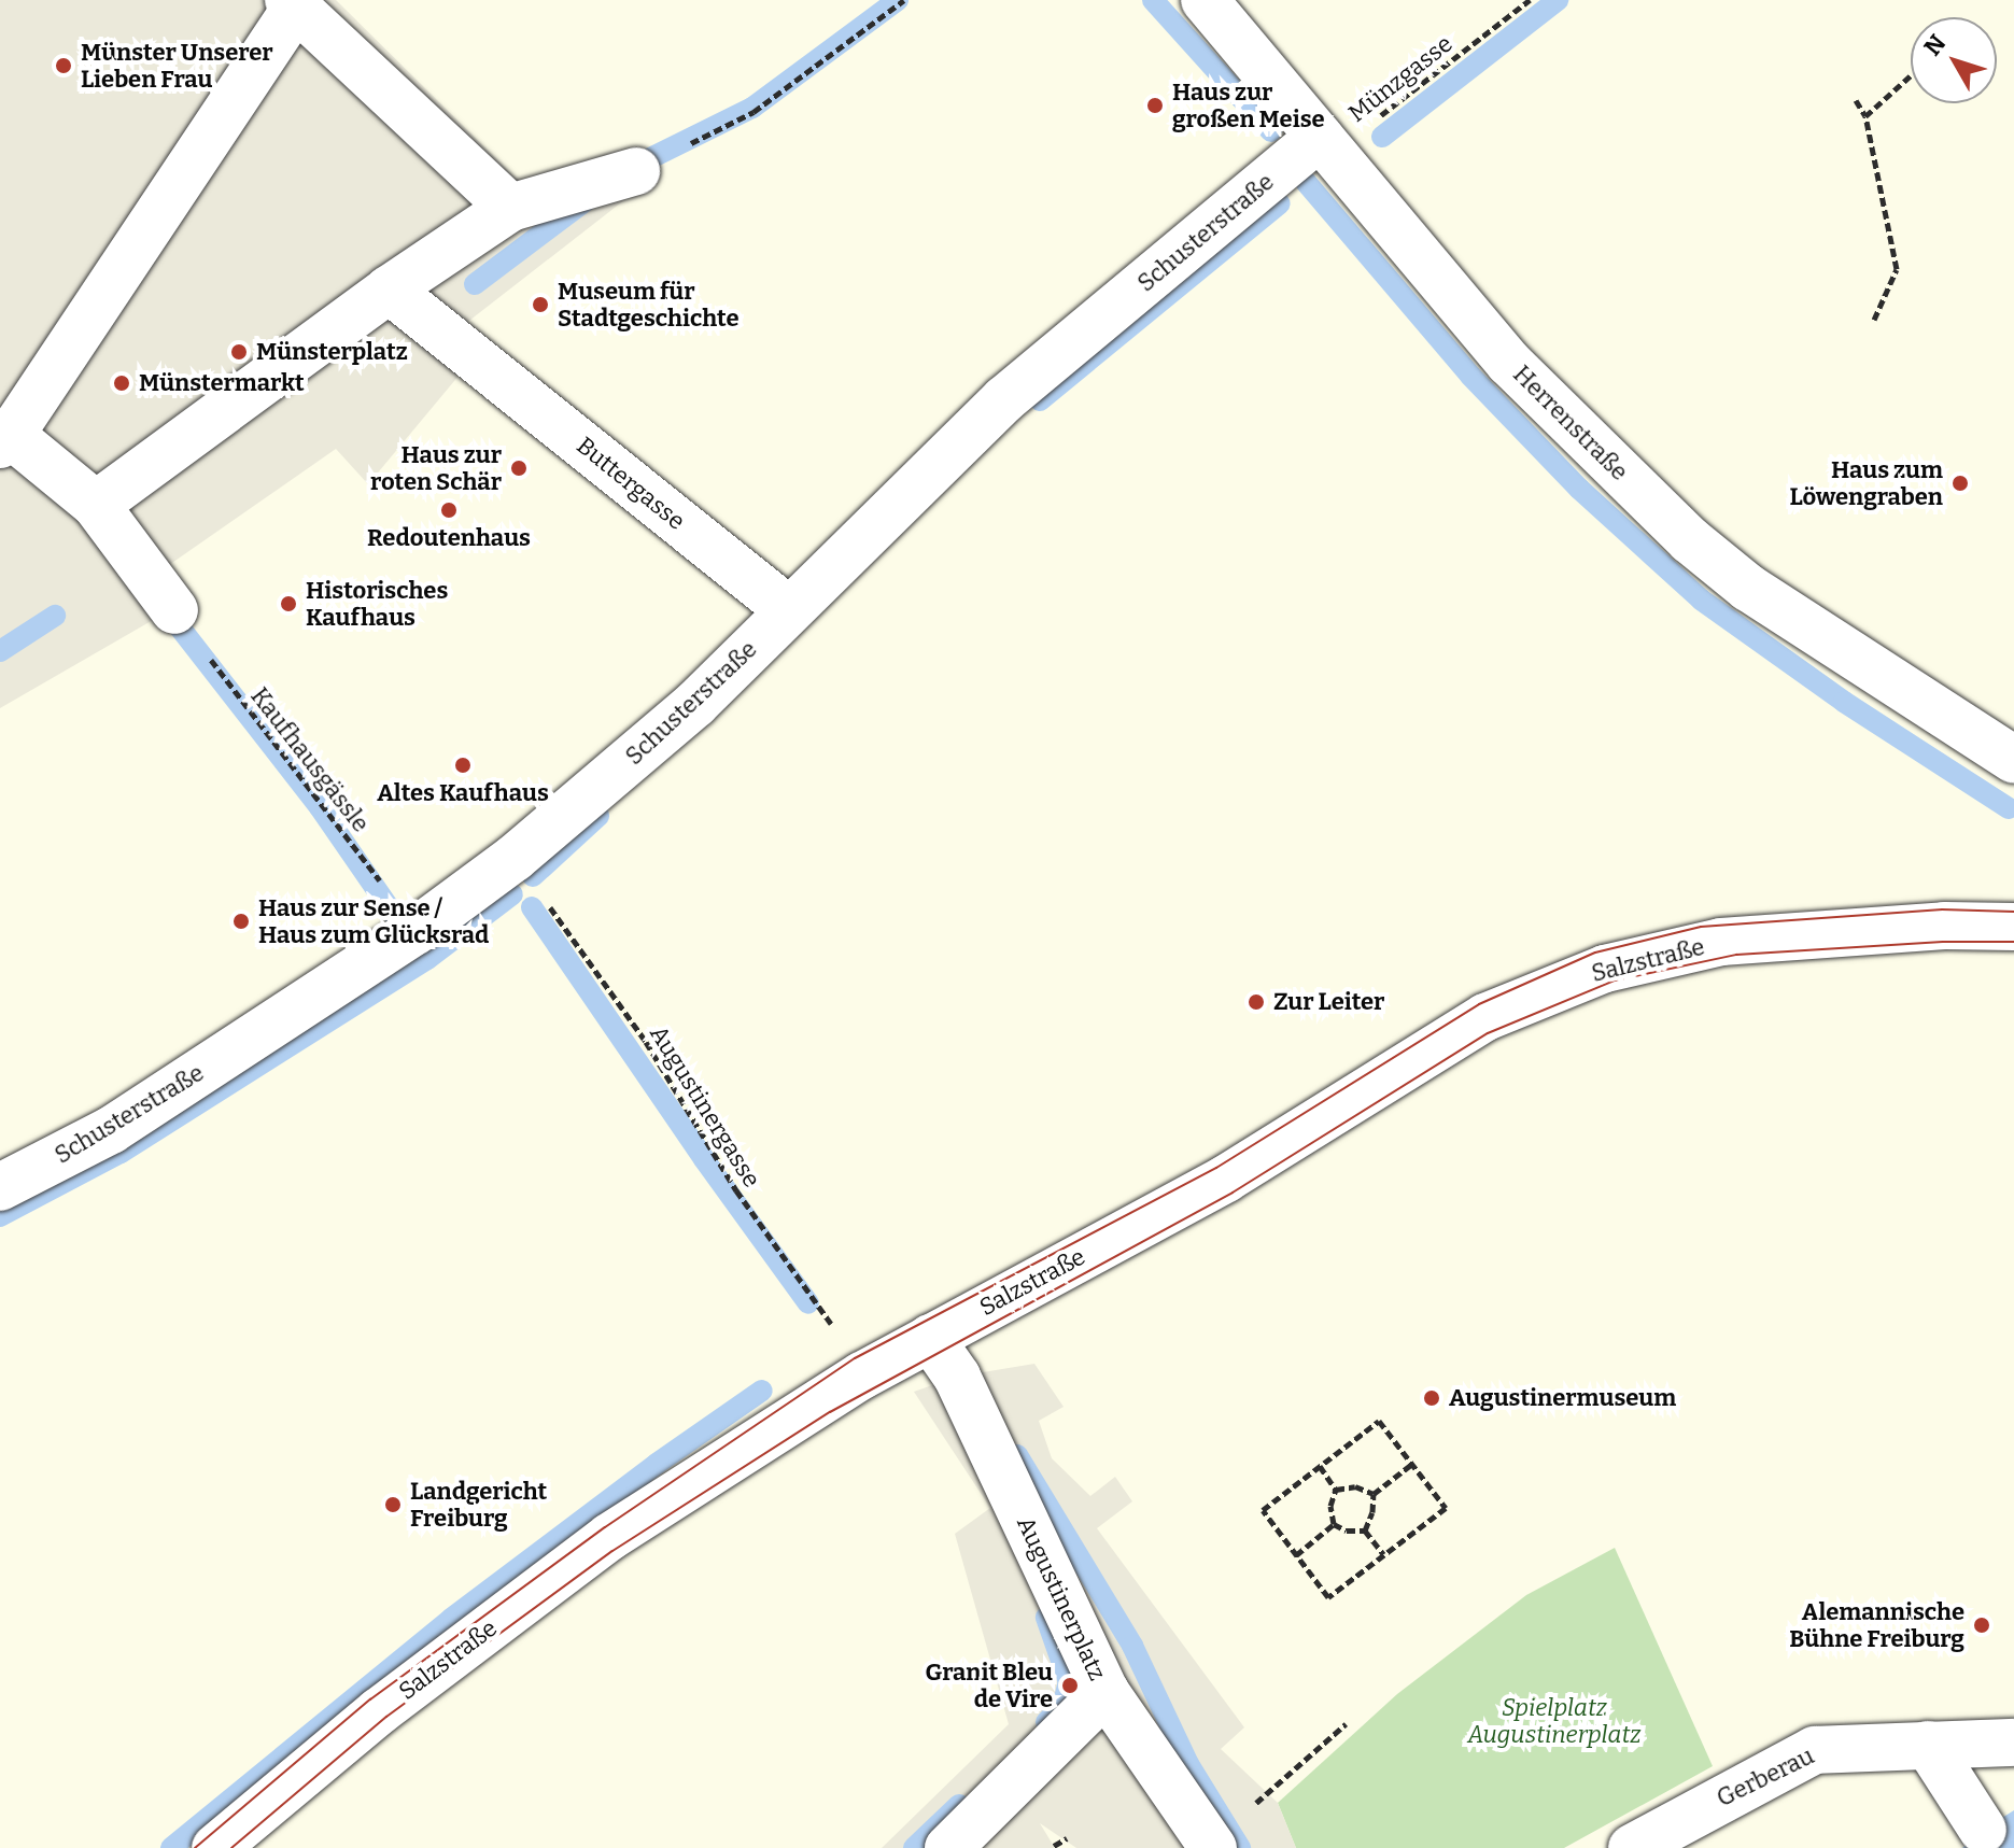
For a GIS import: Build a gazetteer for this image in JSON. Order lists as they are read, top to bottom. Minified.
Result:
{"streets":{"street":["Schusterstraße","Herrenstraße","Buttergasse","Salzstraße","Augustinerplatz","Gerberau"],"path":["Münzgasse","Kaufhausgässle","Augustinergasse"]},"crossings":[["Münzgasse","Schusterstraße"],["Münzgasse","Herrenstraße"],["Schusterstraße","Herrenstraße"],["Schusterstraße","Buttergasse"],["Schusterstraße","Kaufhausgässle"],["Schusterstraße","Augustinergasse"],["Salzstraße","Augustinergasse"],["Salzstraße","Augustinerplatz"]],"parks":["Spielplatz Augustinerplatz"],"places":["Münster Unserer Lieben Frau","Haus zur großen Meise","Museum für Stadtgeschichte","Münsterplatz","Münstermarkt","Haus zur roten Schär","Haus zum Löwengraben","Redoutenhaus","Historisches Kaufhaus","Altes Kaufhaus","Haus zur Sense / Haus zum Glücksrad","Zur Leiter","Augustinermuseum","Landgericht Freiburg","Alemannische Bühne Freiburg","Granit Bleu de Vire"],"north":"top left"}
